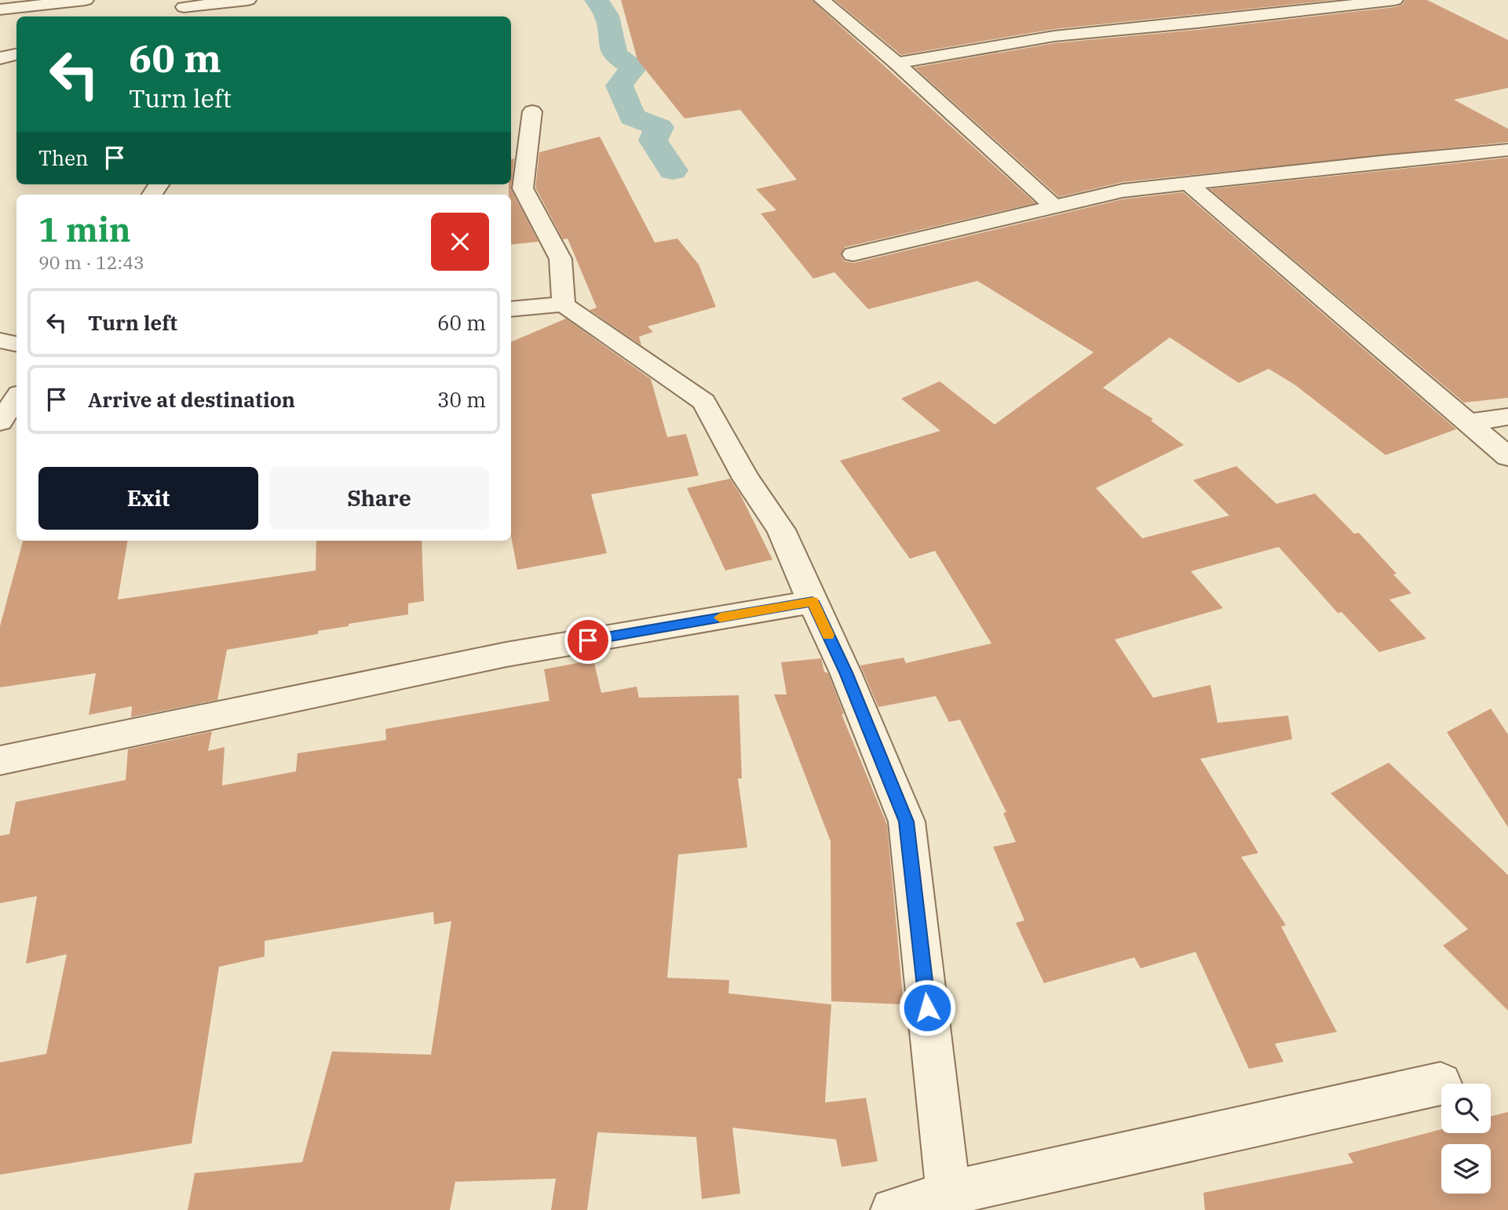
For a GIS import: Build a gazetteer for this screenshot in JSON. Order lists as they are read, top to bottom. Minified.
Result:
{"page":{"turn":["60 m","Turn left"],"then":"Then","heading":["1 min","90 m · 12:43"],"list":[{"name":"Turn left","value":"60 m"},{"name":"Arrive at destination","value":"30 m"}],"buttons":["Exit","Share"]}}
